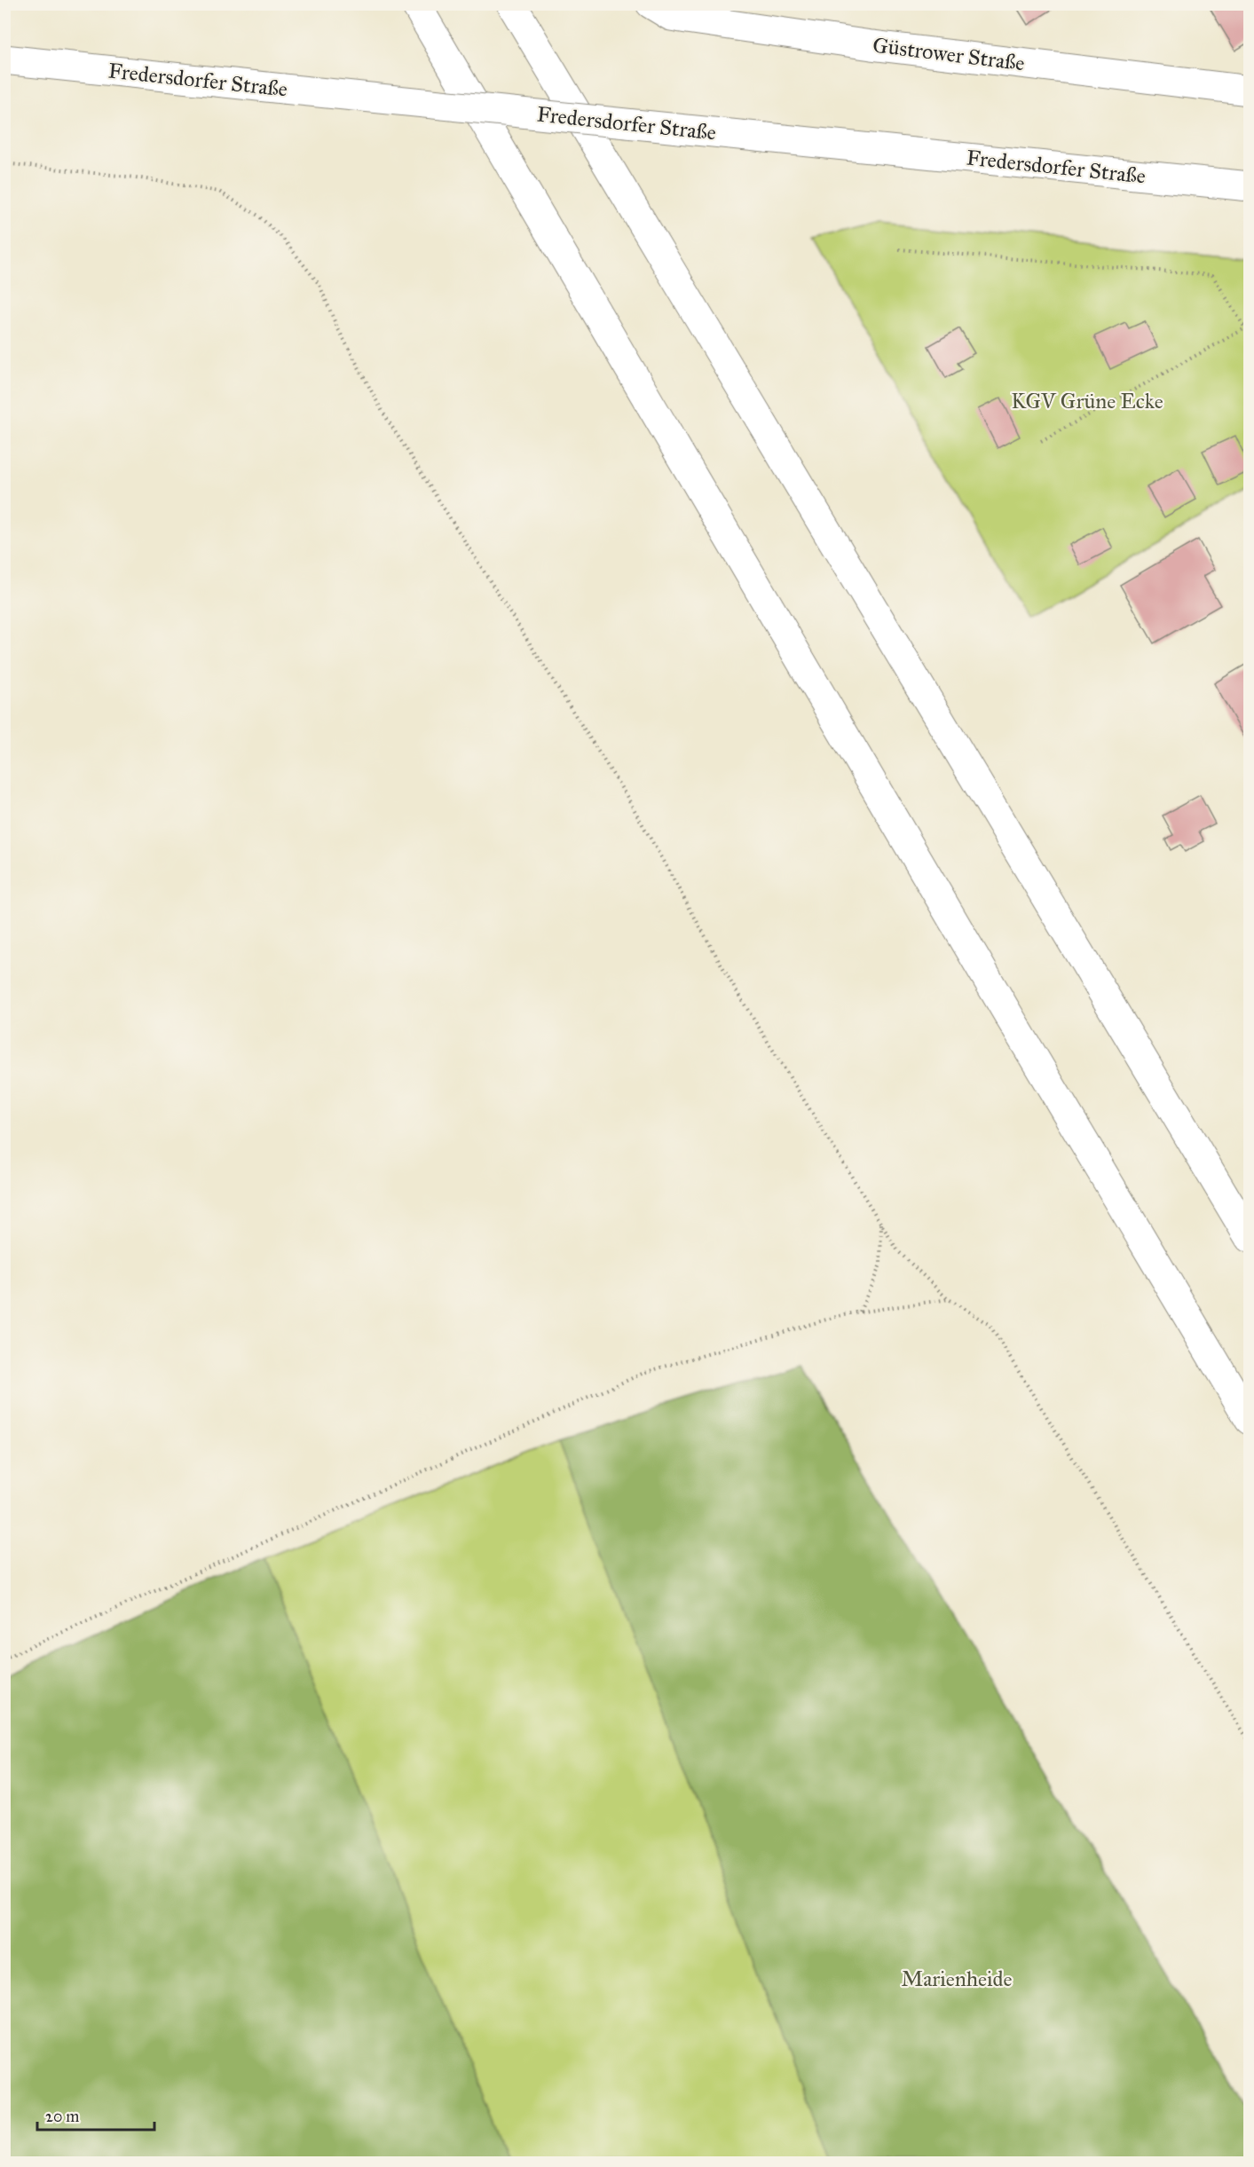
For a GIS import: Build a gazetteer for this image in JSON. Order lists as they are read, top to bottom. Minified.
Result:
{"streets":{"main road":["Güstrower Straße","Fredersdorfer Straße"]},"parks":["KGV Grüne Ecke","Marienheide"],"scale_bar":"20 m"}
